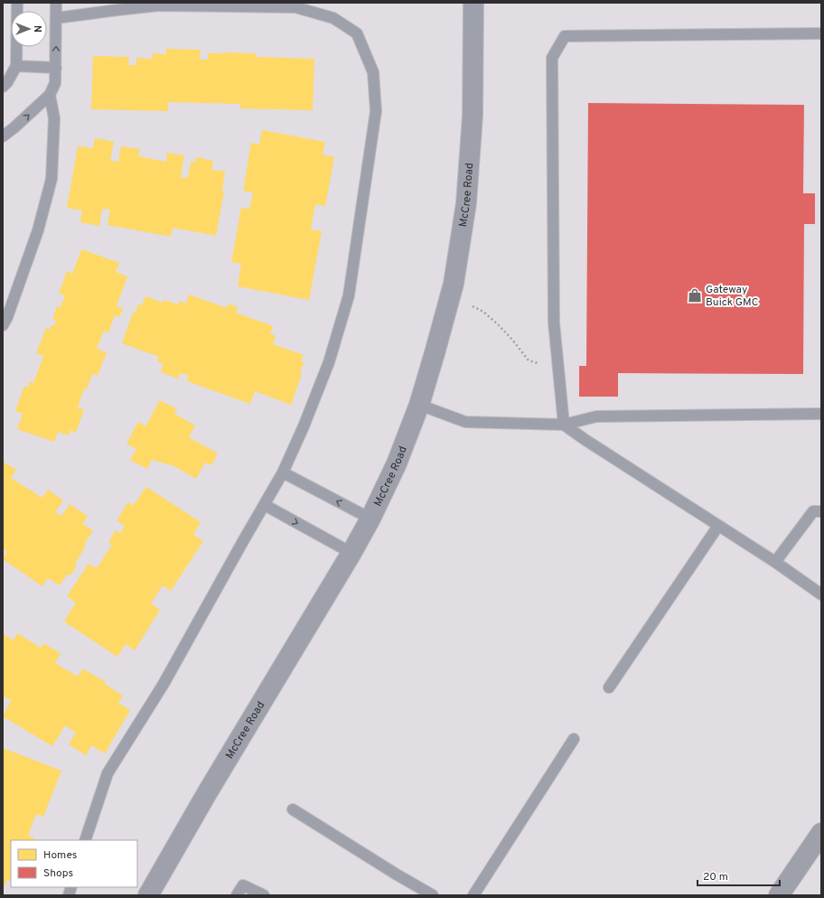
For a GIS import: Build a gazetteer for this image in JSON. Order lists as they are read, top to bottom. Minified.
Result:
{"streets":{"street":["McCree Road"]},"places":{"shop":["Gateway Buick GMC"]},"legend":["Homes","Shops"],"scale_bar":"20 m","north":"right"}
